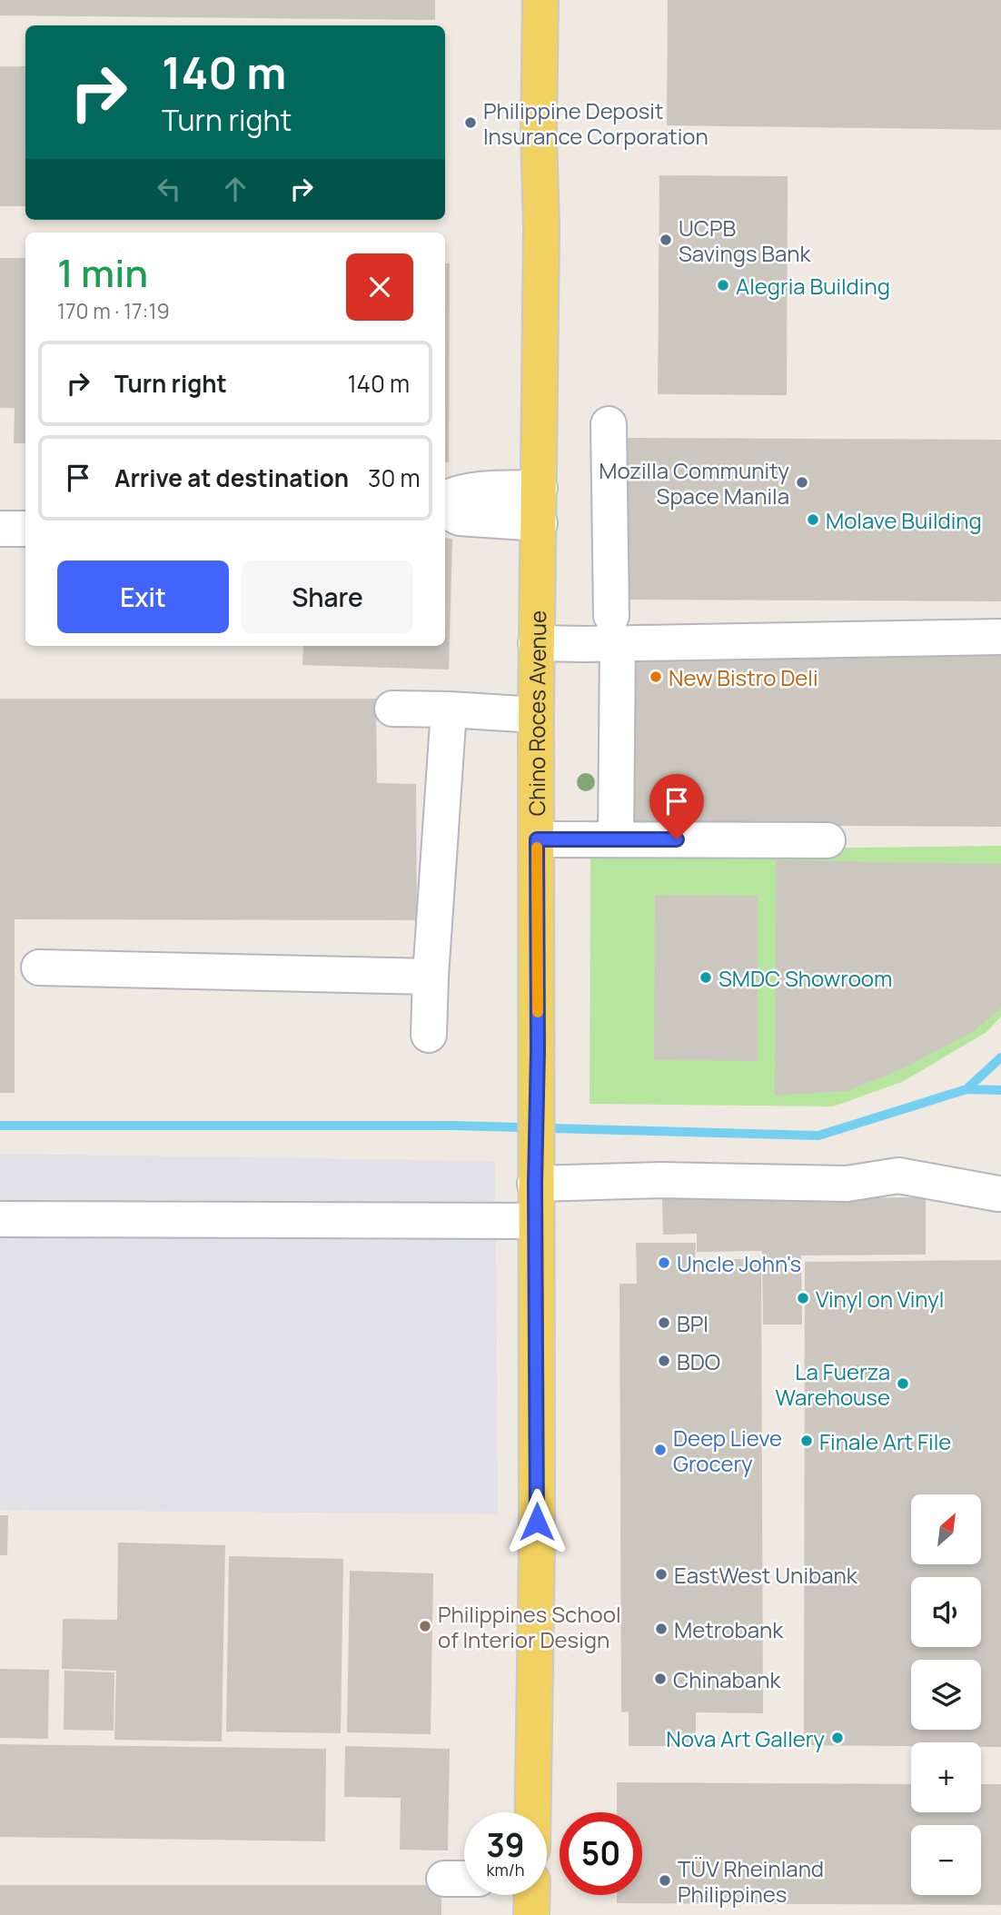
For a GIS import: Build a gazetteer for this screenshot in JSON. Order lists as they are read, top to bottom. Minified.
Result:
{"streets":{"main road":["Chino Roces Avenue"]},"places":["Philippine Deposit Insurance Corporation","UCPB Savings Bank","Alegria Building","Mozilla Community Space Manila","Molave Building","New Bistro Deli","SMDC Showroom","Uncle John's","Vinyl on Vinyl","BPI","BDO","La Fuerza Warehouse","Finale Art File","Deep Lieve Grocery","EastWest Unibank","Philippines School of Interior Design","Metrobank","Chinabank","Nova Art Gallery","TÜV Rheinland Philippines"],"north":"top right","page":{"turn":["140 m","Turn right"],"heading":["1 min","170 m · 17:19"],"list":[{"name":"Turn right","value":"140 m"},{"name":"Arrive at destination","value":"30 m"}],"buttons":["Exit","Share"],"map_buttons":["+","−"],"speed":"39 km/h","limit":"50"}}
